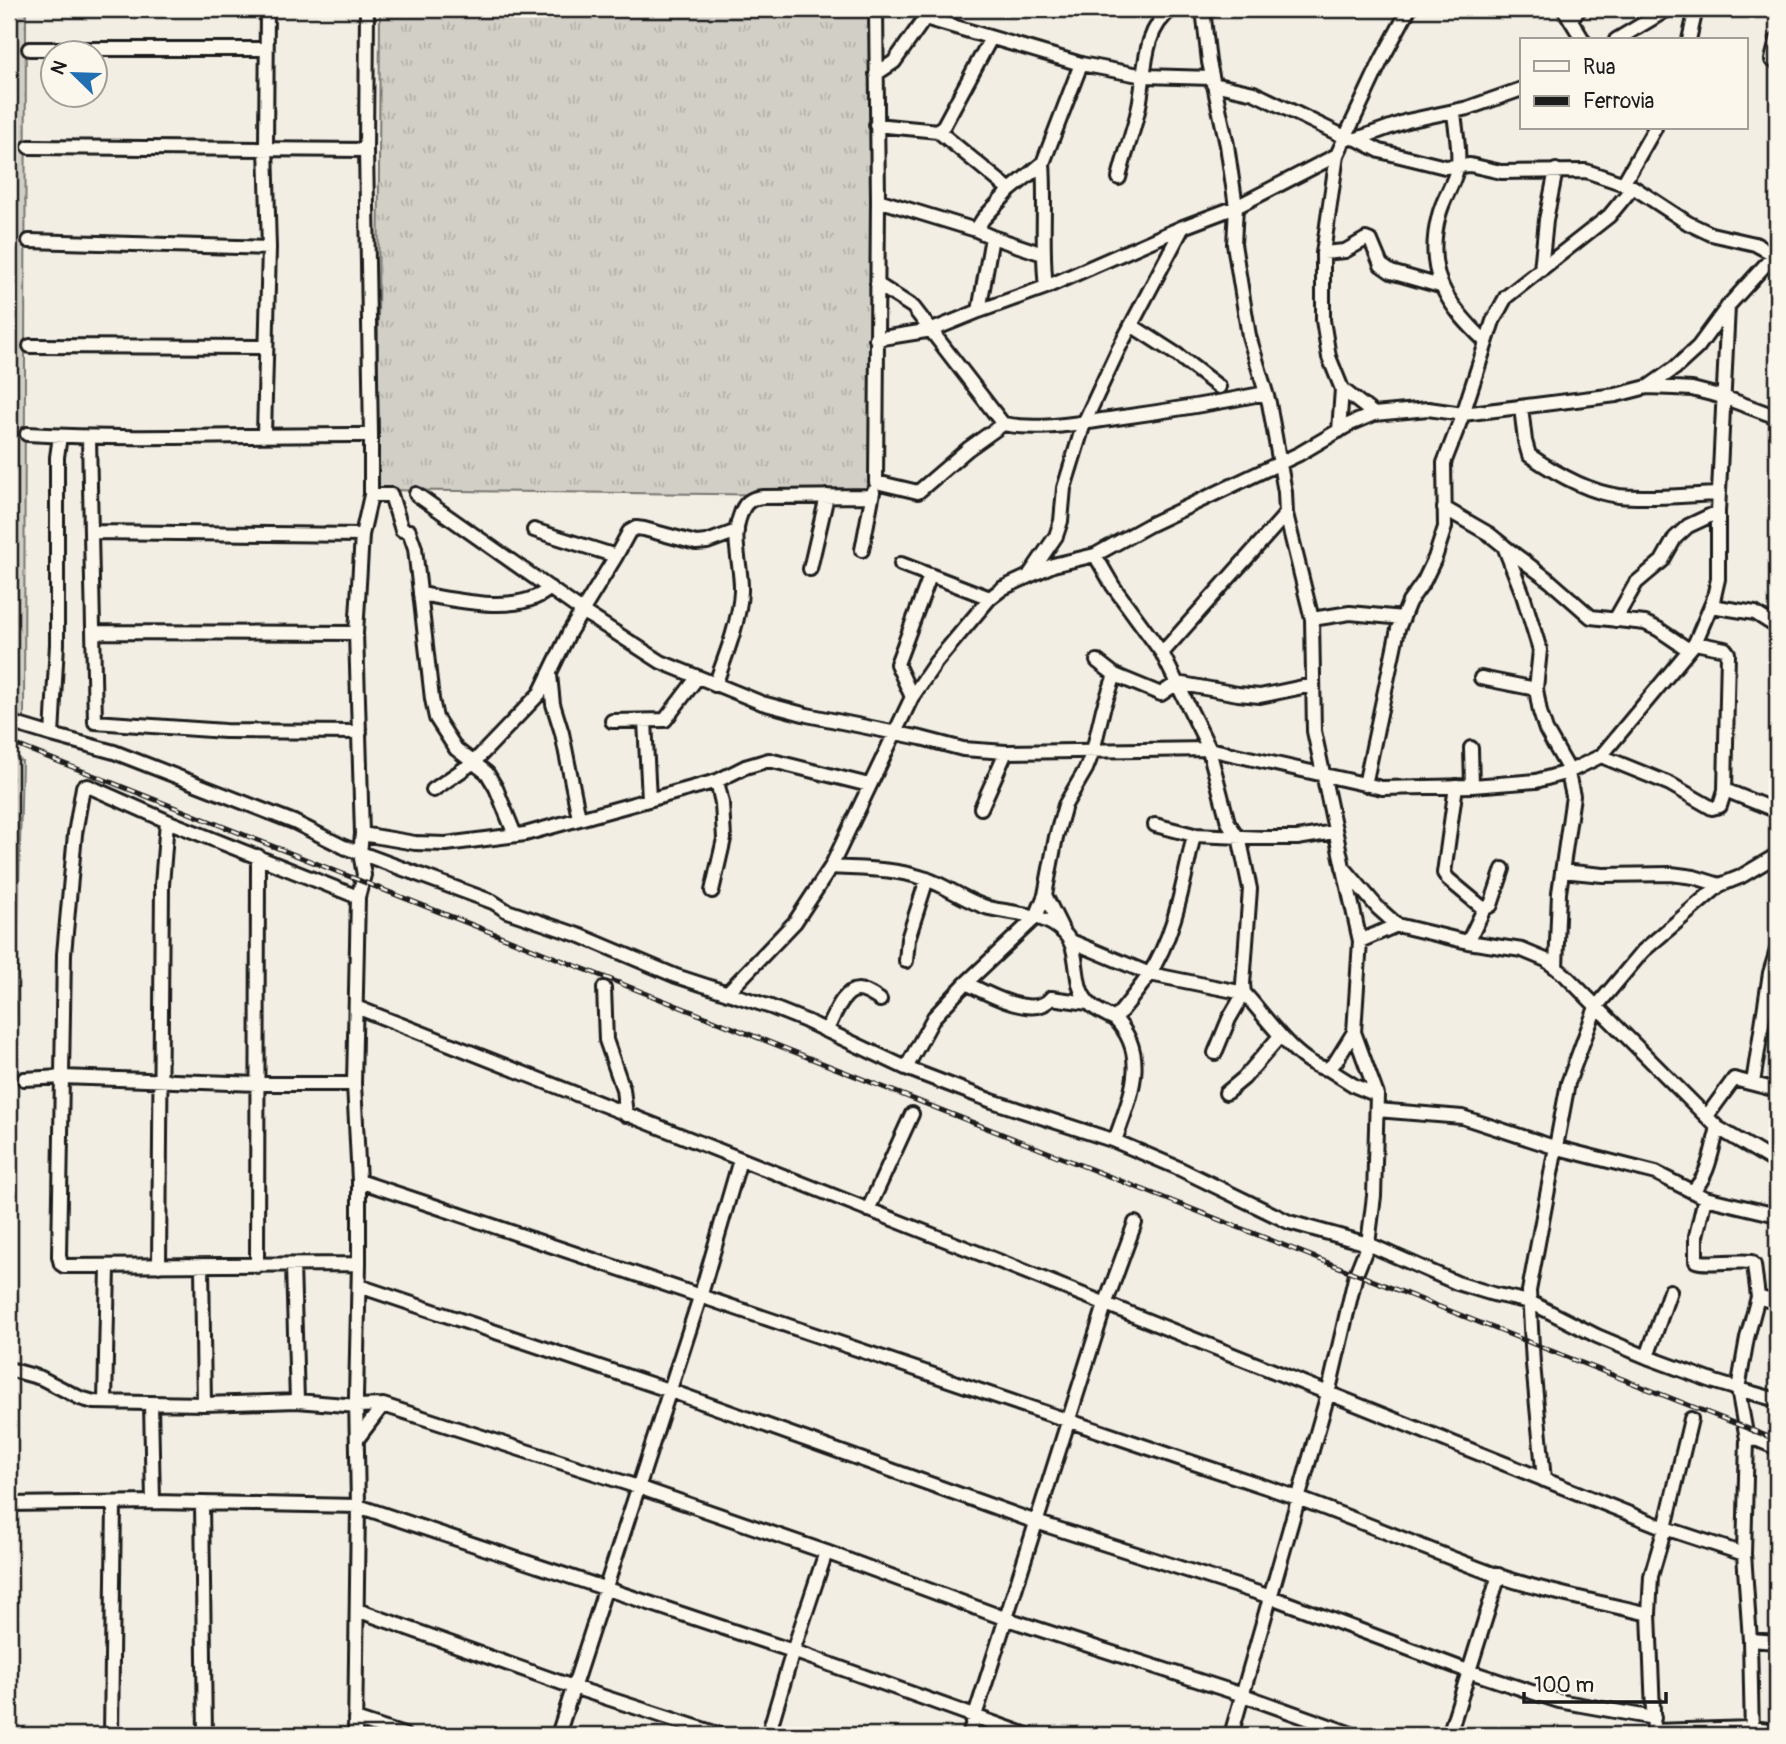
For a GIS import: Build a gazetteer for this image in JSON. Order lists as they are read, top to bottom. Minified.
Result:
{"legend":["Rua","Ferrovia"],"scale_bar":"100 m","north":"top left"}
